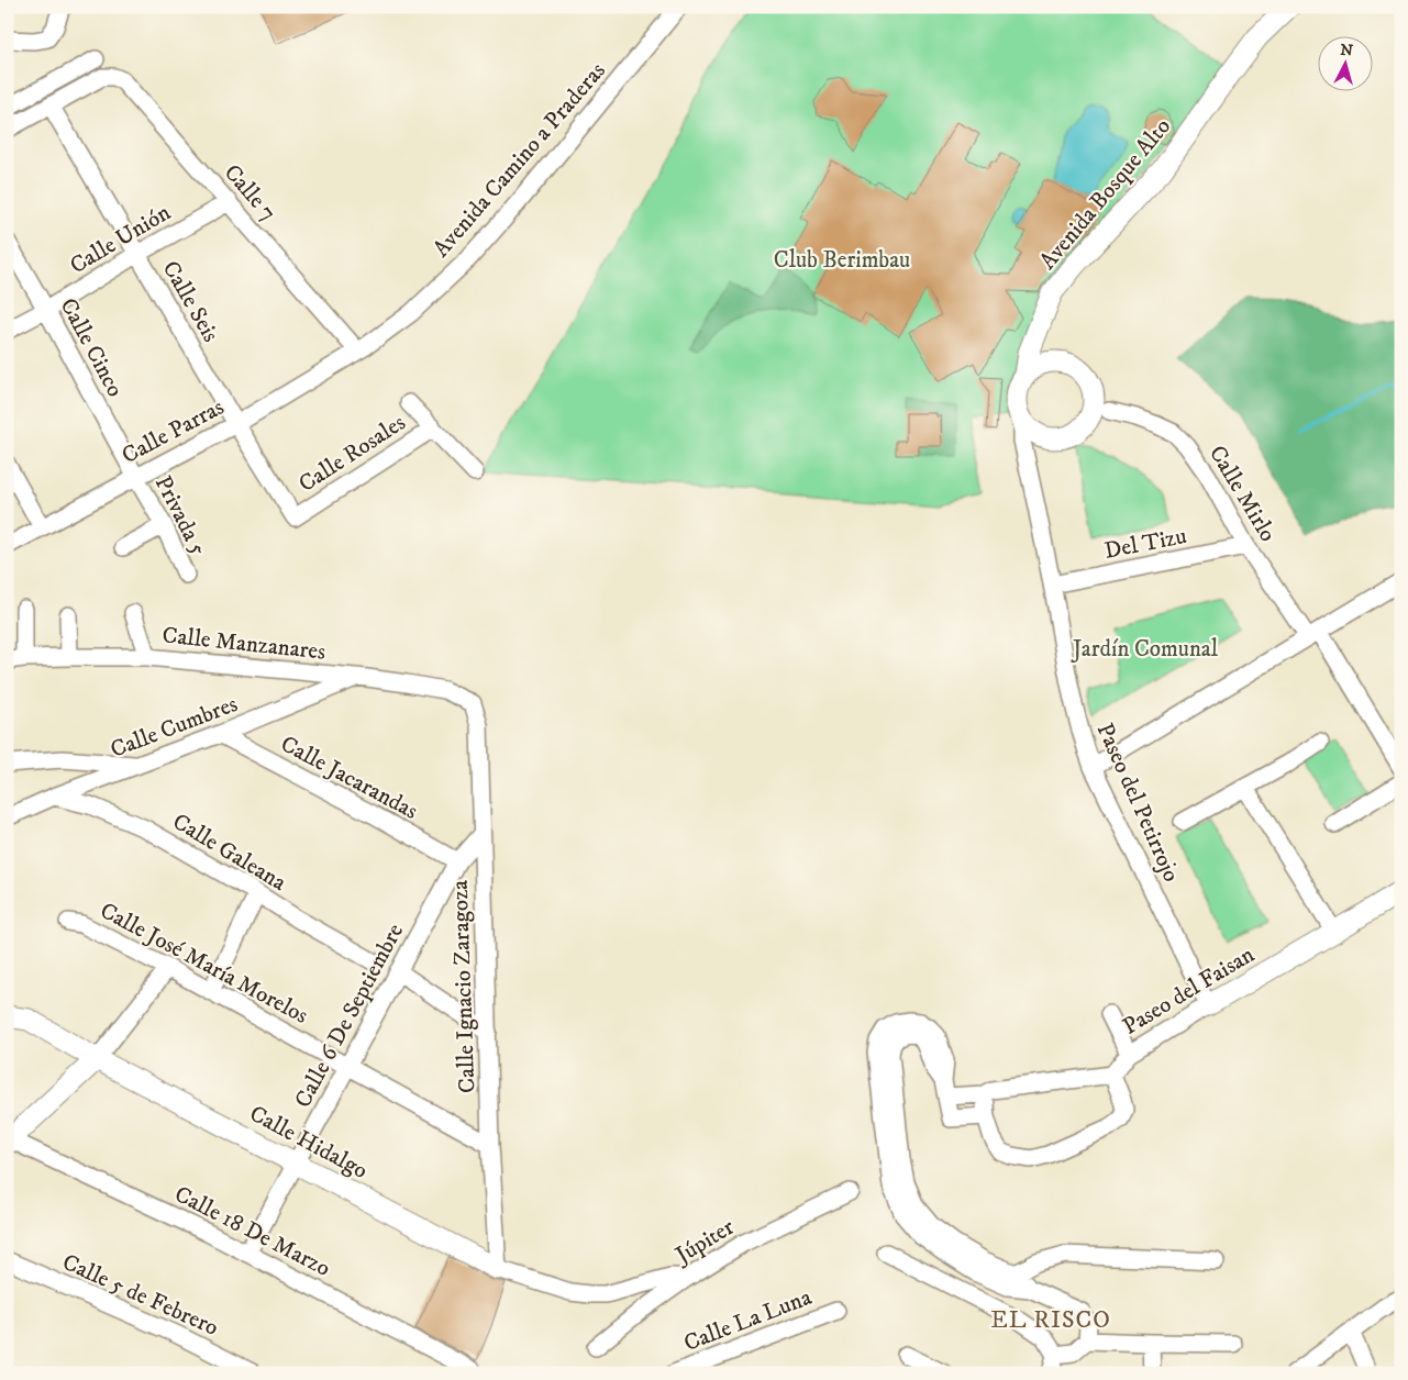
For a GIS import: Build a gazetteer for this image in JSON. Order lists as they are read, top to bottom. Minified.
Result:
{"streets":{"street":["Avenida Camino a Praderas","Calle 7","Avenida Bosque Alto","Calle Unión","Calle Seis","Calle Cinco","Calle Parras","Calle Rosales","Calle Mirlo","Privada 5","Del Tizu","Calle Manzanares","Calle Cumbres","Calle Jacarandas","Paseo del Petirrojo","Calle Galeana","Calle José María Morelos","Calle Ignacio Zaragoza","Paseo del Faisan","Calle 6 De Septiembre","Calle Hidalgo","Calle 18 De Marzo","Júpiter","Calle 5 de Febrero","Calle La Luna"]},"crossings":[["Avenida Camino a Praderas","Calle 7"],["Avenida Camino a Praderas","Calle Parras"],["Calle 7","Calle Unión"],["Calle 7","Calle Seis"],["Calle 7","Calle Parras"],["Avenida Bosque Alto","Calle Mirlo"],["Avenida Bosque Alto","Paseo del Petirrojo"],["Calle Unión","Calle Seis"],["Calle Unión","Calle Cinco"],["Calle Seis","Calle Parras"],["Calle Seis","Calle Rosales"],["Calle Cinco","Calle Parras"],["Calle Cinco","Privada 5"],["Calle Parras","Privada 5"],["Calle Mirlo","Del Tizu"],["Calle Mirlo","Paseo del Petirrojo"],["Del Tizu","Paseo del Petirrojo"],["Calle Manzanares","Calle Cumbres"],["Calle Manzanares","Calle Ignacio Zaragoza"],["Calle Cumbres","Calle Jacarandas"],["Calle Cumbres","Calle Galeana"],["Calle Jacarandas","Calle 6 De Septiembre"],["Paseo del Petirrojo","Paseo del Faisan"],["Calle José María Morelos","Calle Ignacio Zaragoza"],["Calle José María Morelos","Calle 6 De Septiembre"],["Calle Ignacio Zaragoza","Calle 6 De Septiembre"],["Calle Ignacio Zaragoza","Calle Hidalgo"],["Calle 6 De Septiembre","Calle Hidalgo"],["Calle 6 De Septiembre","Calle 18 De Marzo"]],"districts":["EL RISCO"],"parks":["Club Berimbau","Jardín Comunal"],"north":"top"}
